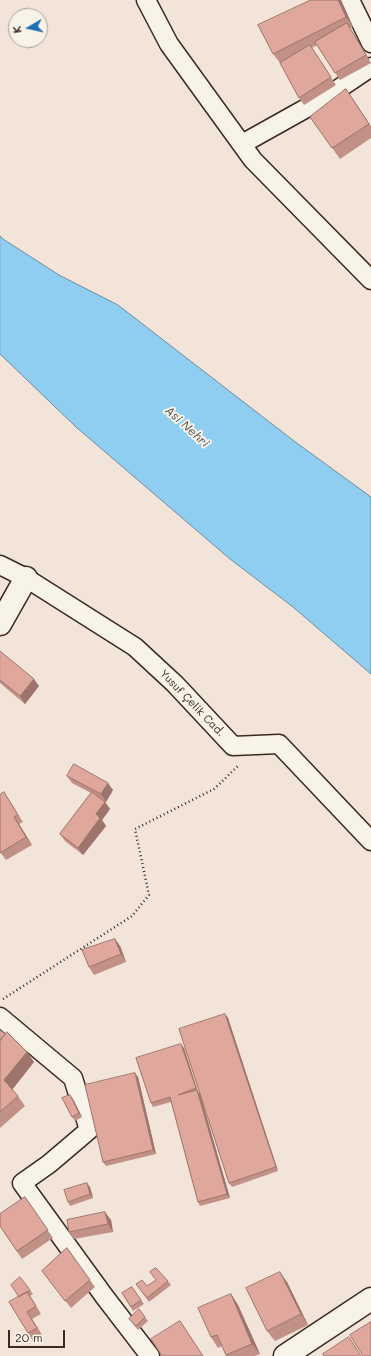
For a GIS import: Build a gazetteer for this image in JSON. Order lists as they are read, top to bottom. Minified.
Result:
{"streets":{"street":["Yusuf Çelik Cad."]},"water":["Asi Nehri"],"scale_bar":"20 m","north":"left"}
